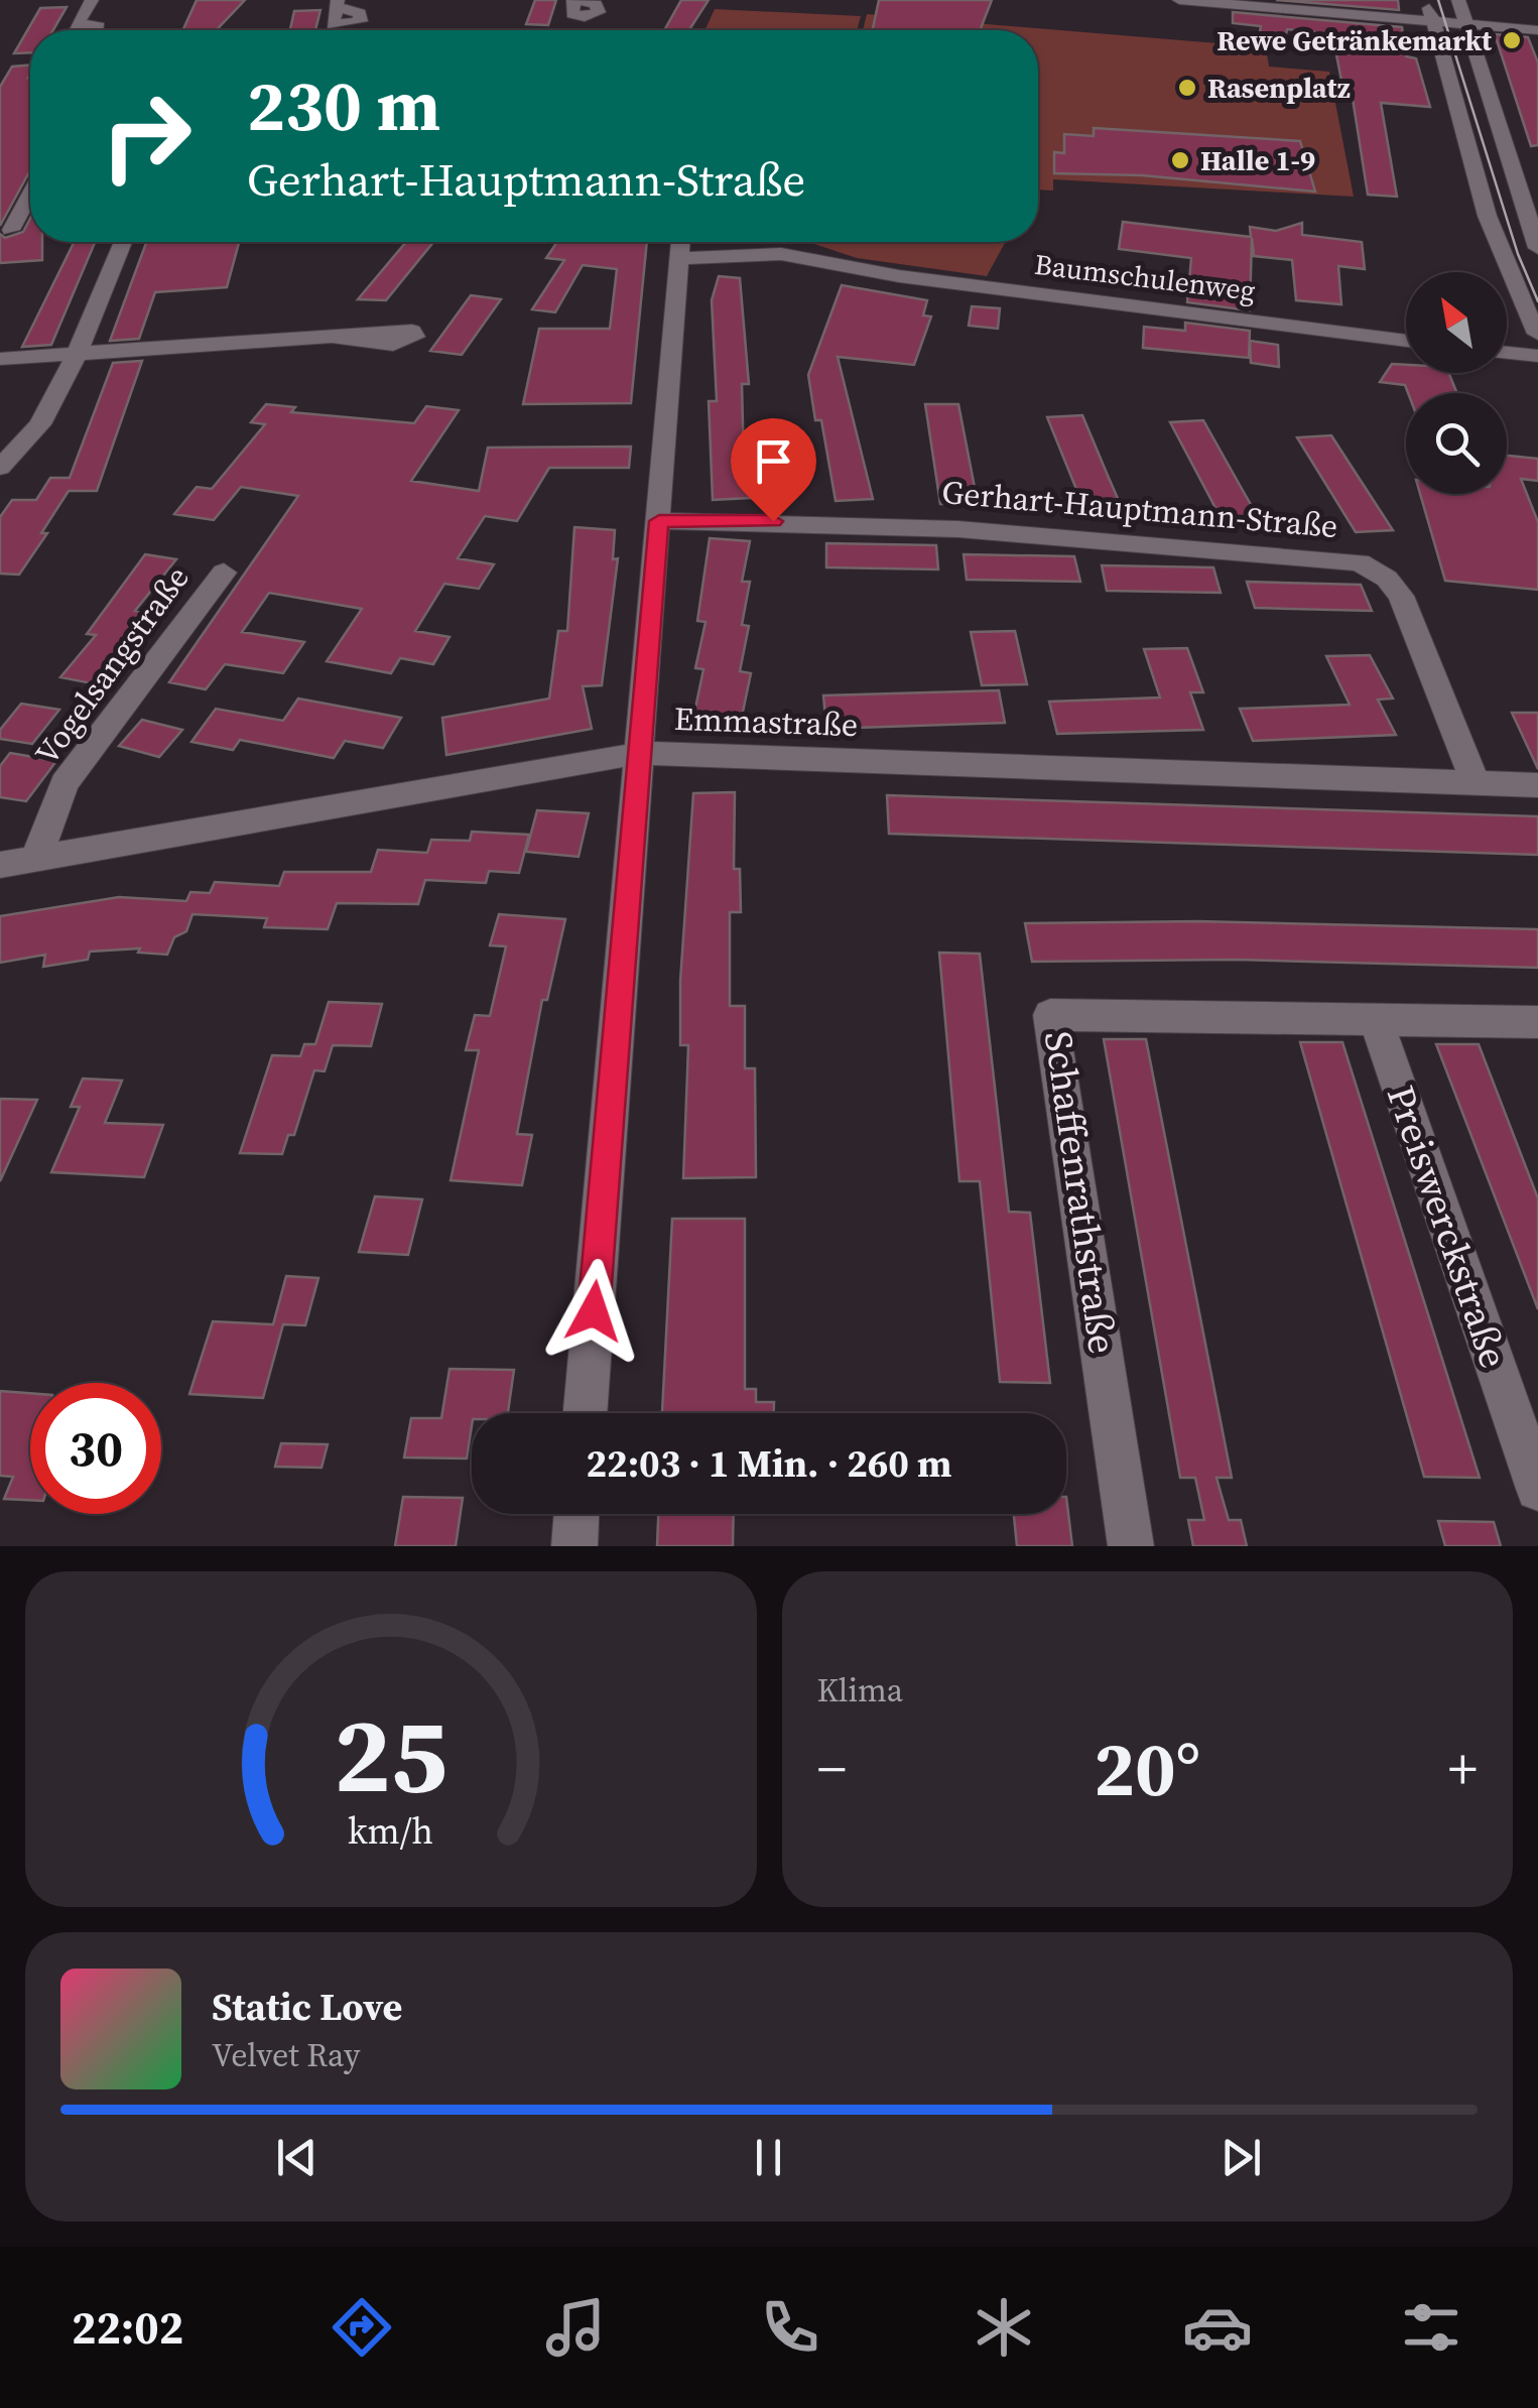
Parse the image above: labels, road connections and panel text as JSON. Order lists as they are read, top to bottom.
{
  "streets": {
    "street": [
      "Baumschulenweg",
      "Gerhart-Hauptmann-Straße",
      "Vogelsangstraße",
      "Emmastraße",
      "Schaffenrathstraße",
      "Preiswerckstraße"
    ]
  },
  "crossings": [
    ["Gerhart-Hauptmann-Straße", "Emmastraße"],
    ["Vogelsangstraße", "Emmastraße"],
    ["Schaffenrathstraße", "Preiswerckstraße"]
  ],
  "places": ["Rewe Getränkemarkt", "Rasenplatz", "Halle 1-9"],
  "north": "top left",
  "page": {
    "turn": ["230 m", "Gerhart-Hauptmann-Straße"],
    "limit": "30",
    "trip": "22:03 · 1 Min. · 260 m",
    "tile": "Klima",
    "heat": ["−", "20°", "+"],
    "song": ["Static Love", "Velvet Ray"],
    "tabs": "22:02",
    "gauge": ["25", "km/h"]
  }
}
